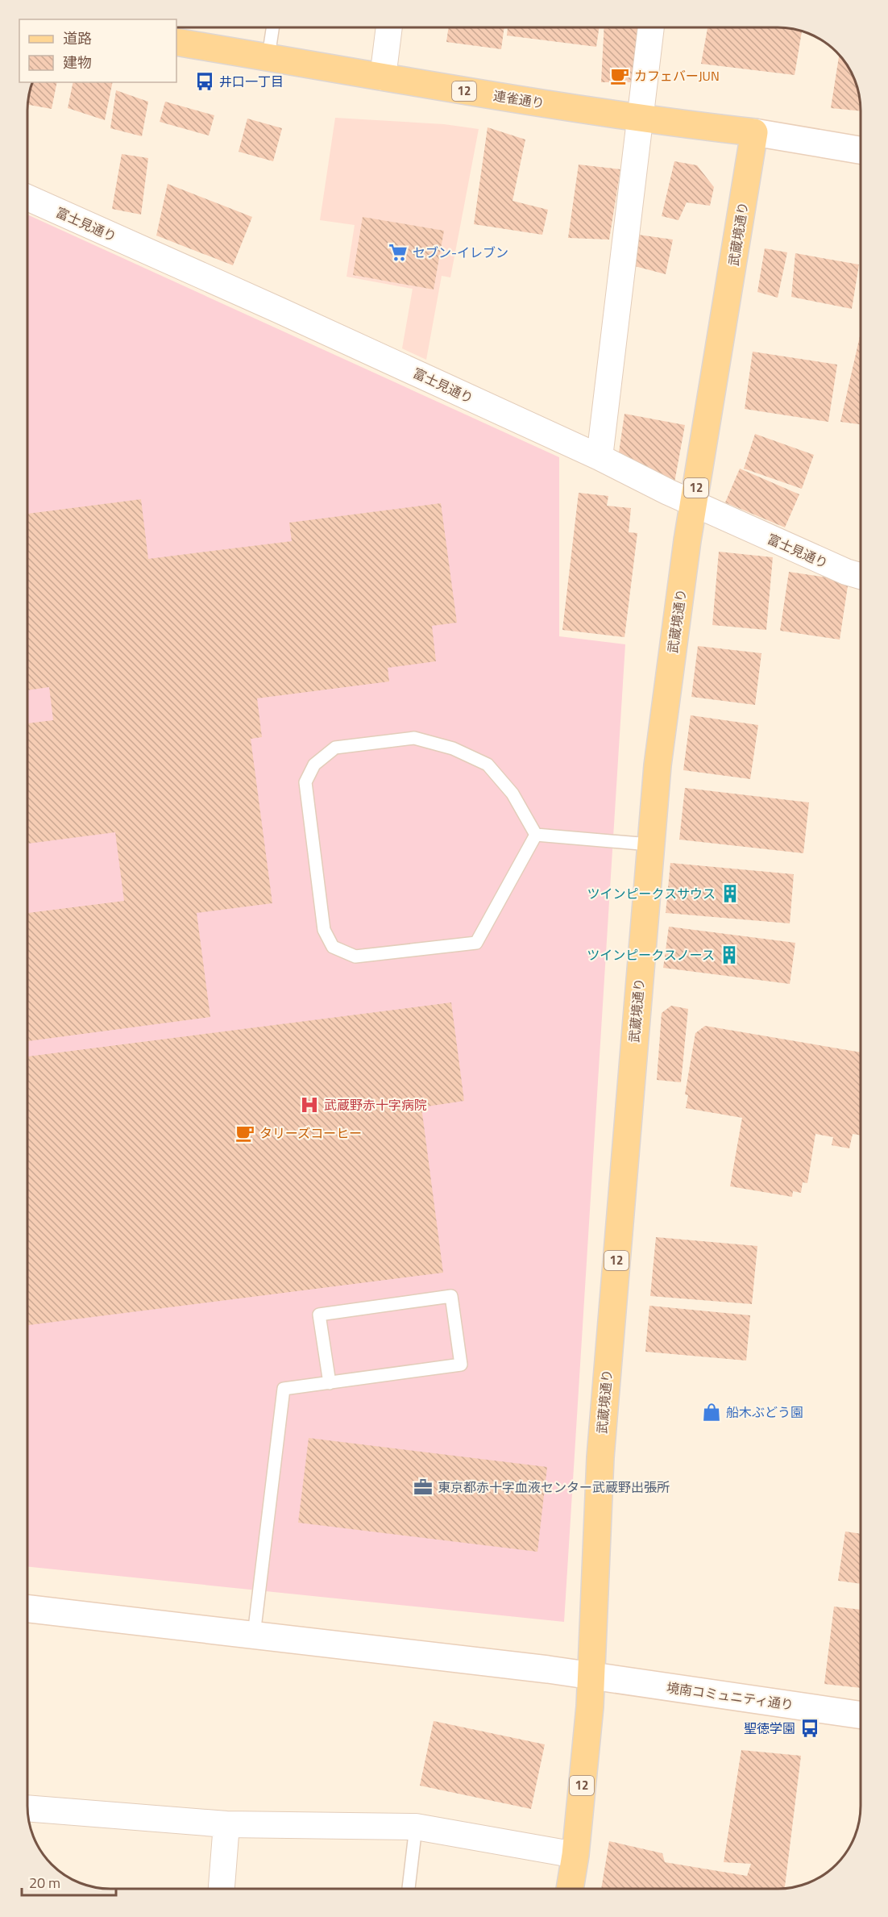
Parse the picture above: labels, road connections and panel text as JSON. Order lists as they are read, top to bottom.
{
  "streets": {
    "main road": ["12", "連雀通り", "武蔵境通り"],
    "street": ["富士見通り", "境南コミュニティ通り"]
  },
  "crossings": [
    ["連雀通り", "武蔵境通り"],
    ["富士見通り", "武蔵境通り"],
    ["武蔵境通り", "境南コミュニティ通り"]
  ],
  "places": {
    "cafe": ["カフェバーJUN", "タリーズコーヒー"],
    "bus stop": ["井口一丁目", "聖徳学園"],
    "supermarket": ["セブン-イレブン"],
    "building": ["ツインピークスサウス", "ツインピークスノース"],
    "hospital": ["武蔵野赤十字病院"],
    "shop": ["船木ぶどう園"],
    "office": ["東京都赤十字血液センター武蔵野出張所"]
  },
  "legend": ["道路", "建物"],
  "scale_bar": "20 m"
}
